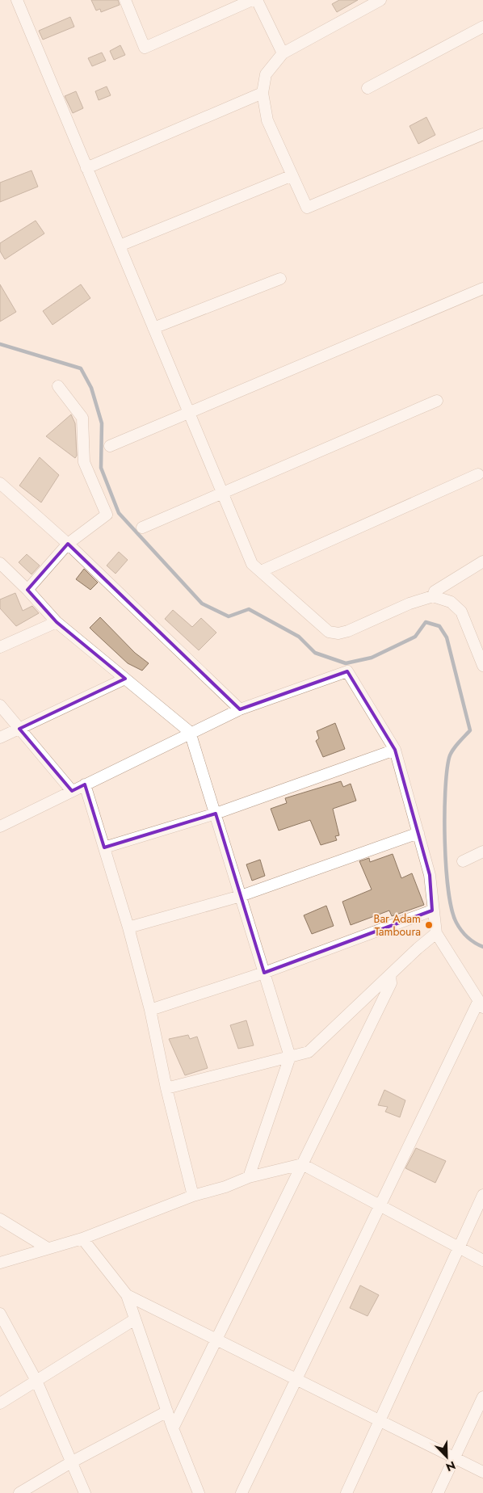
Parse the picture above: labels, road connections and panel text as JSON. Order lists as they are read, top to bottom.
{
  "places": ["Bar Adam Tamboura"],
  "north": "bottom right"
}
